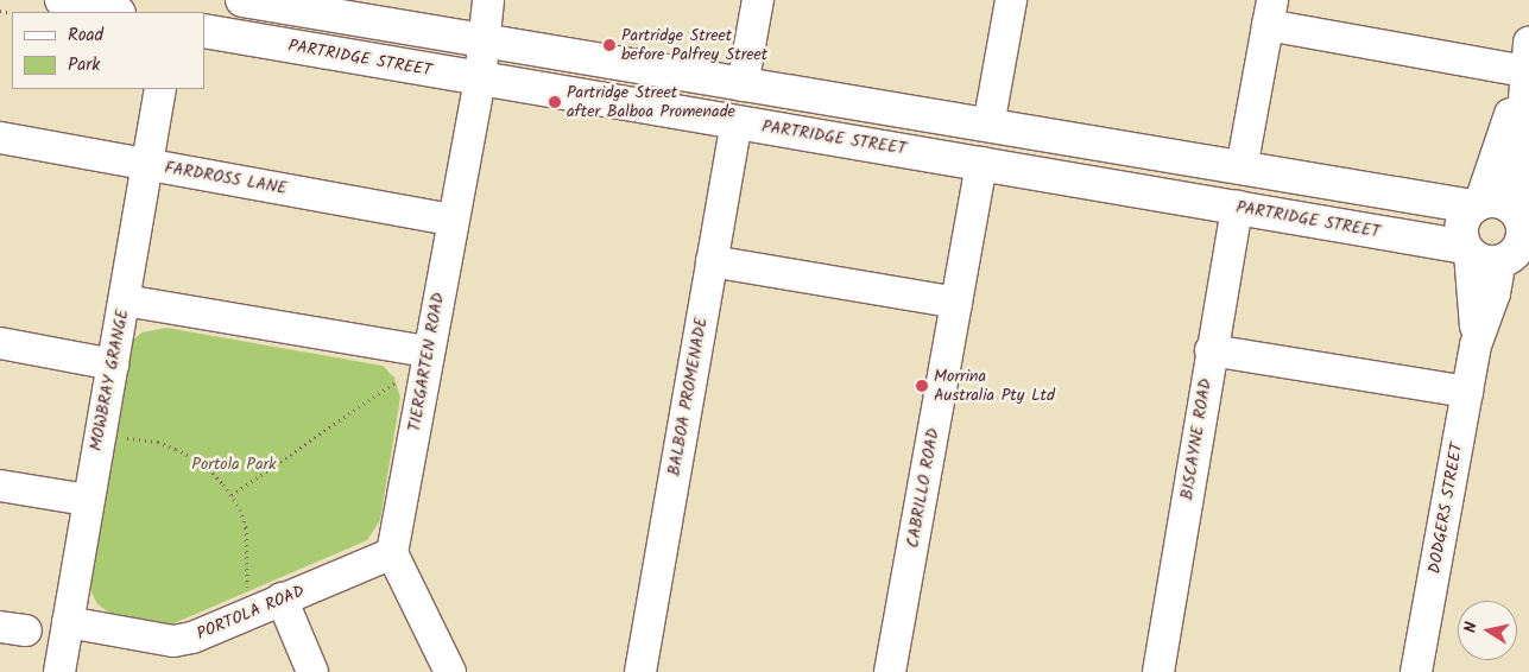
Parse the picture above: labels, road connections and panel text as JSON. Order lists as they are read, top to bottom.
{
  "streets": {
    "main road": ["PARTRIDGE STREET"],
    "street": [
      "FARDROSS LANE",
      "TIERGARTEN ROAD",
      "MOWBRAY GRANGE",
      "BALBOA PROMENADE",
      "BISCAYNE ROAD",
      "CABRILLO ROAD",
      "DODGERS STREET",
      "PORTOLA ROAD"
    ]
  },
  "crossings": [
    ["PARTRIDGE STREET", "TIERGARTEN ROAD"],
    ["PARTRIDGE STREET", "BALBOA PROMENADE"],
    ["PARTRIDGE STREET", "BISCAYNE ROAD"],
    ["PARTRIDGE STREET", "CABRILLO ROAD"],
    ["PARTRIDGE STREET", "DODGERS STREET"],
    ["FARDROSS LANE", "TIERGARTEN ROAD"],
    ["FARDROSS LANE", "MOWBRAY GRANGE"],
    ["TIERGARTEN ROAD", "PORTOLA ROAD"],
    ["MOWBRAY GRANGE", "PORTOLA ROAD"]
  ],
  "parks": ["Portola Park"],
  "places": ["Partridge Street before Palfrey Street", "Partridge Street after Balboa Promenade", "Morrina Australia Pty Ltd"],
  "legend": ["Road", "Park"],
  "north": "left"
}
